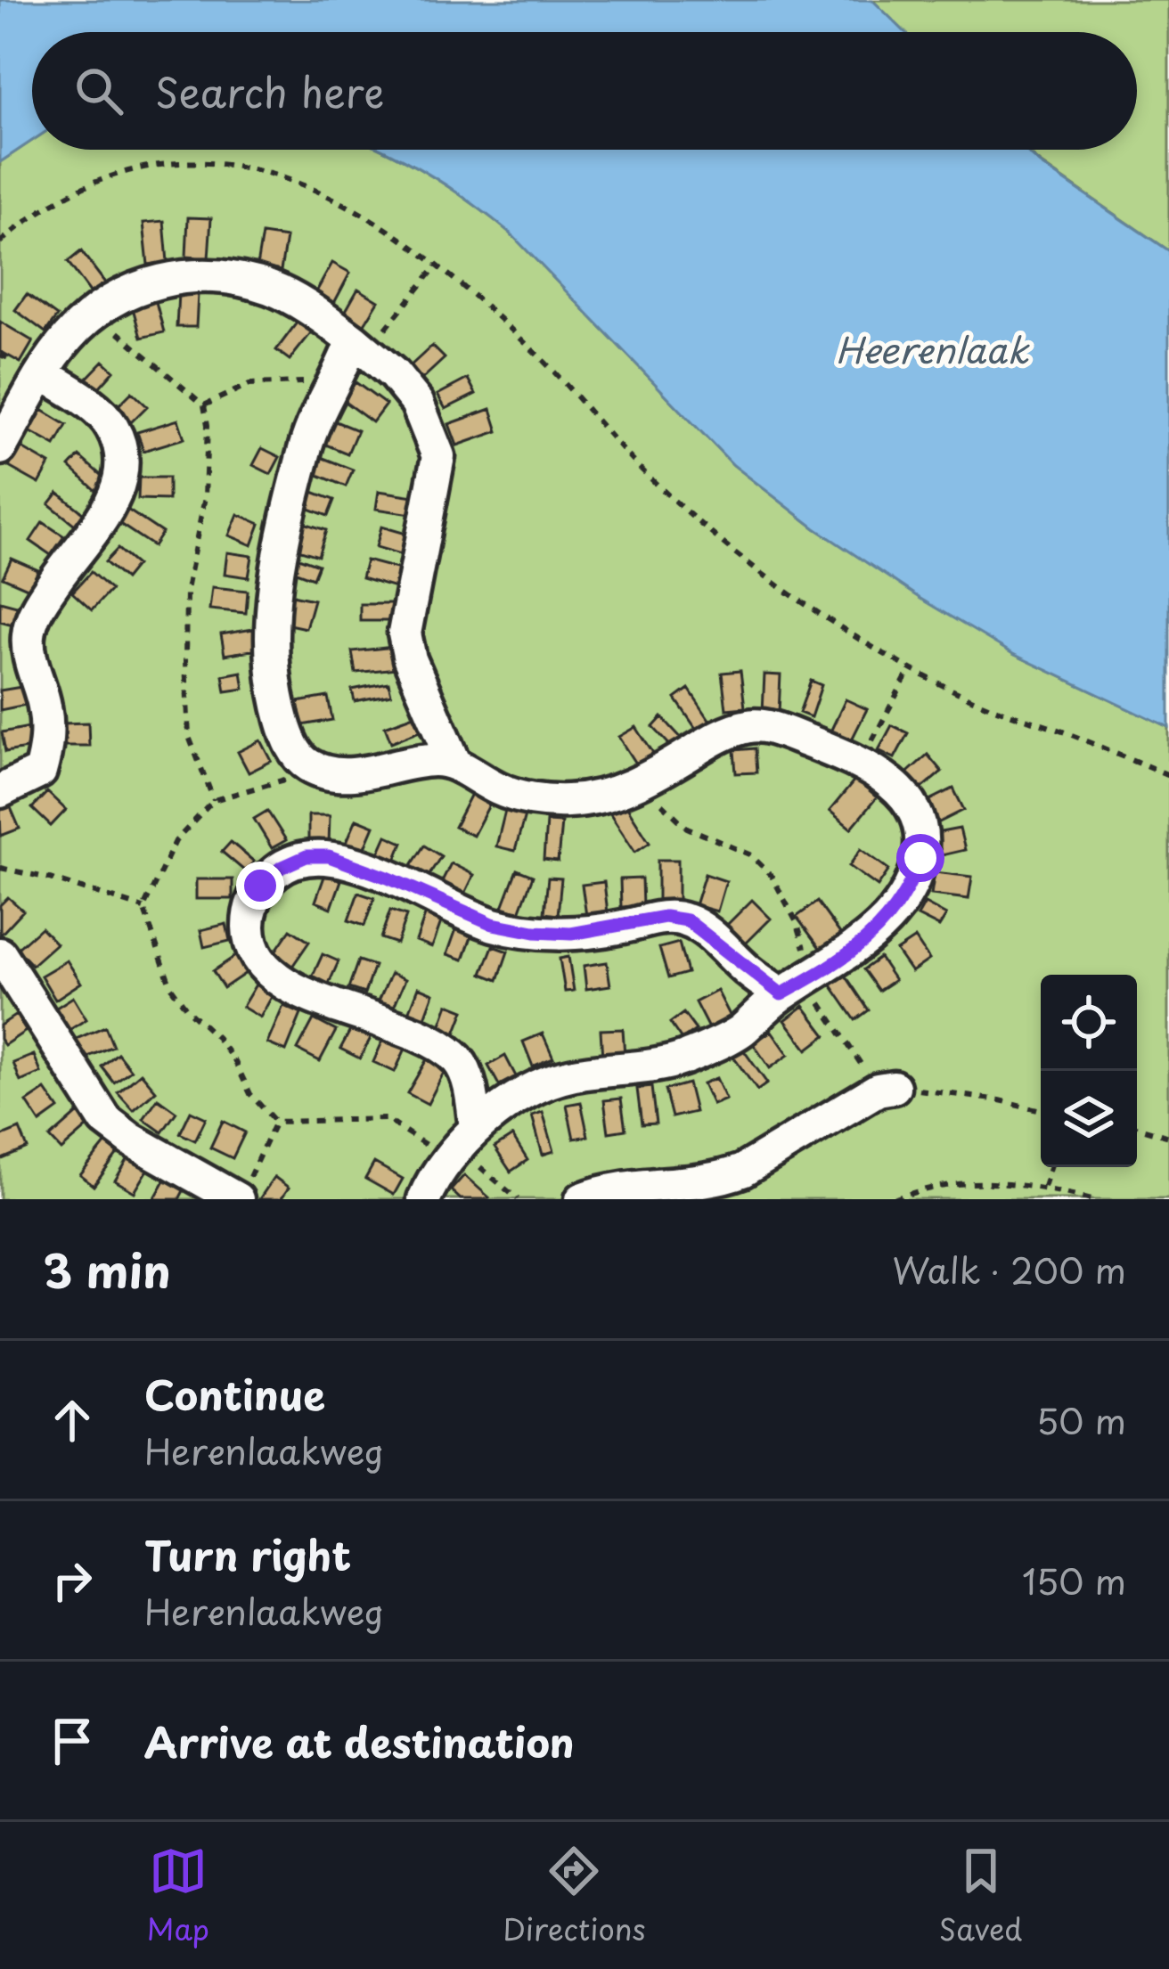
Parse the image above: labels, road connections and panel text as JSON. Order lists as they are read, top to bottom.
{
  "water": ["Heerenlaak"],
  "page": {
    "search": "Search here",
    "heading": ["3 min", "Walk · 200 m"],
    "list": [
      ["Continue", "Herenlaakweg", "50 m"],
      ["Turn right", "Herenlaakweg", "150 m"],
      "Arrive at destination"
    ],
    "nav": ["Map", "Directions", "Saved"]
  }
}
